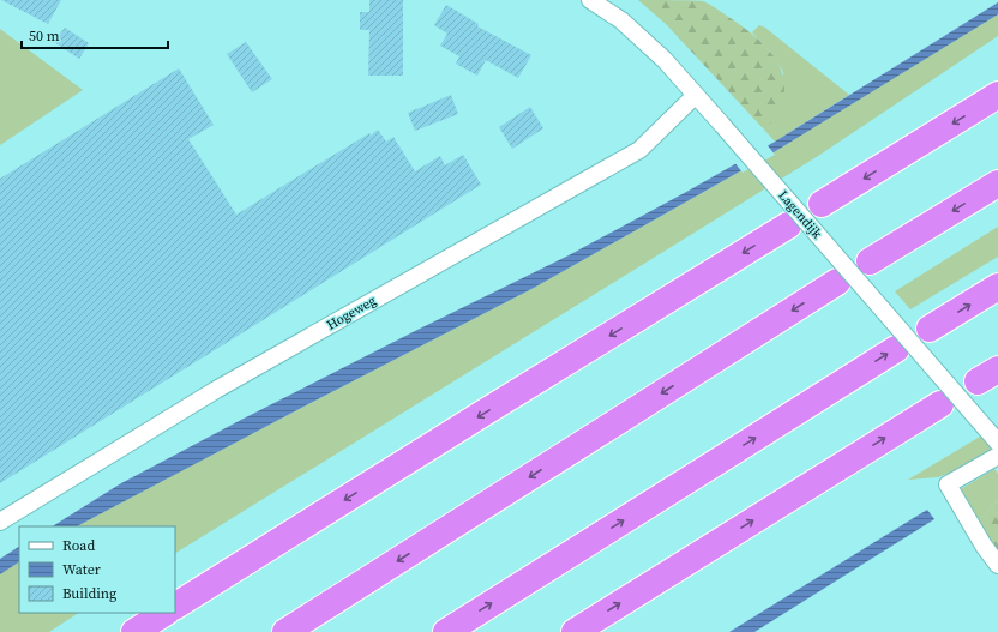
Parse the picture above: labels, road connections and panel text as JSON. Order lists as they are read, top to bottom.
{
  "streets": {
    "street": ["Lagendijk", "Hogeweg"]
  },
  "crossings": [
    ["Lagendijk", "Hogeweg"]
  ],
  "legend": ["Road", "Water", "Building"],
  "scale_bar": "50 m"
}
